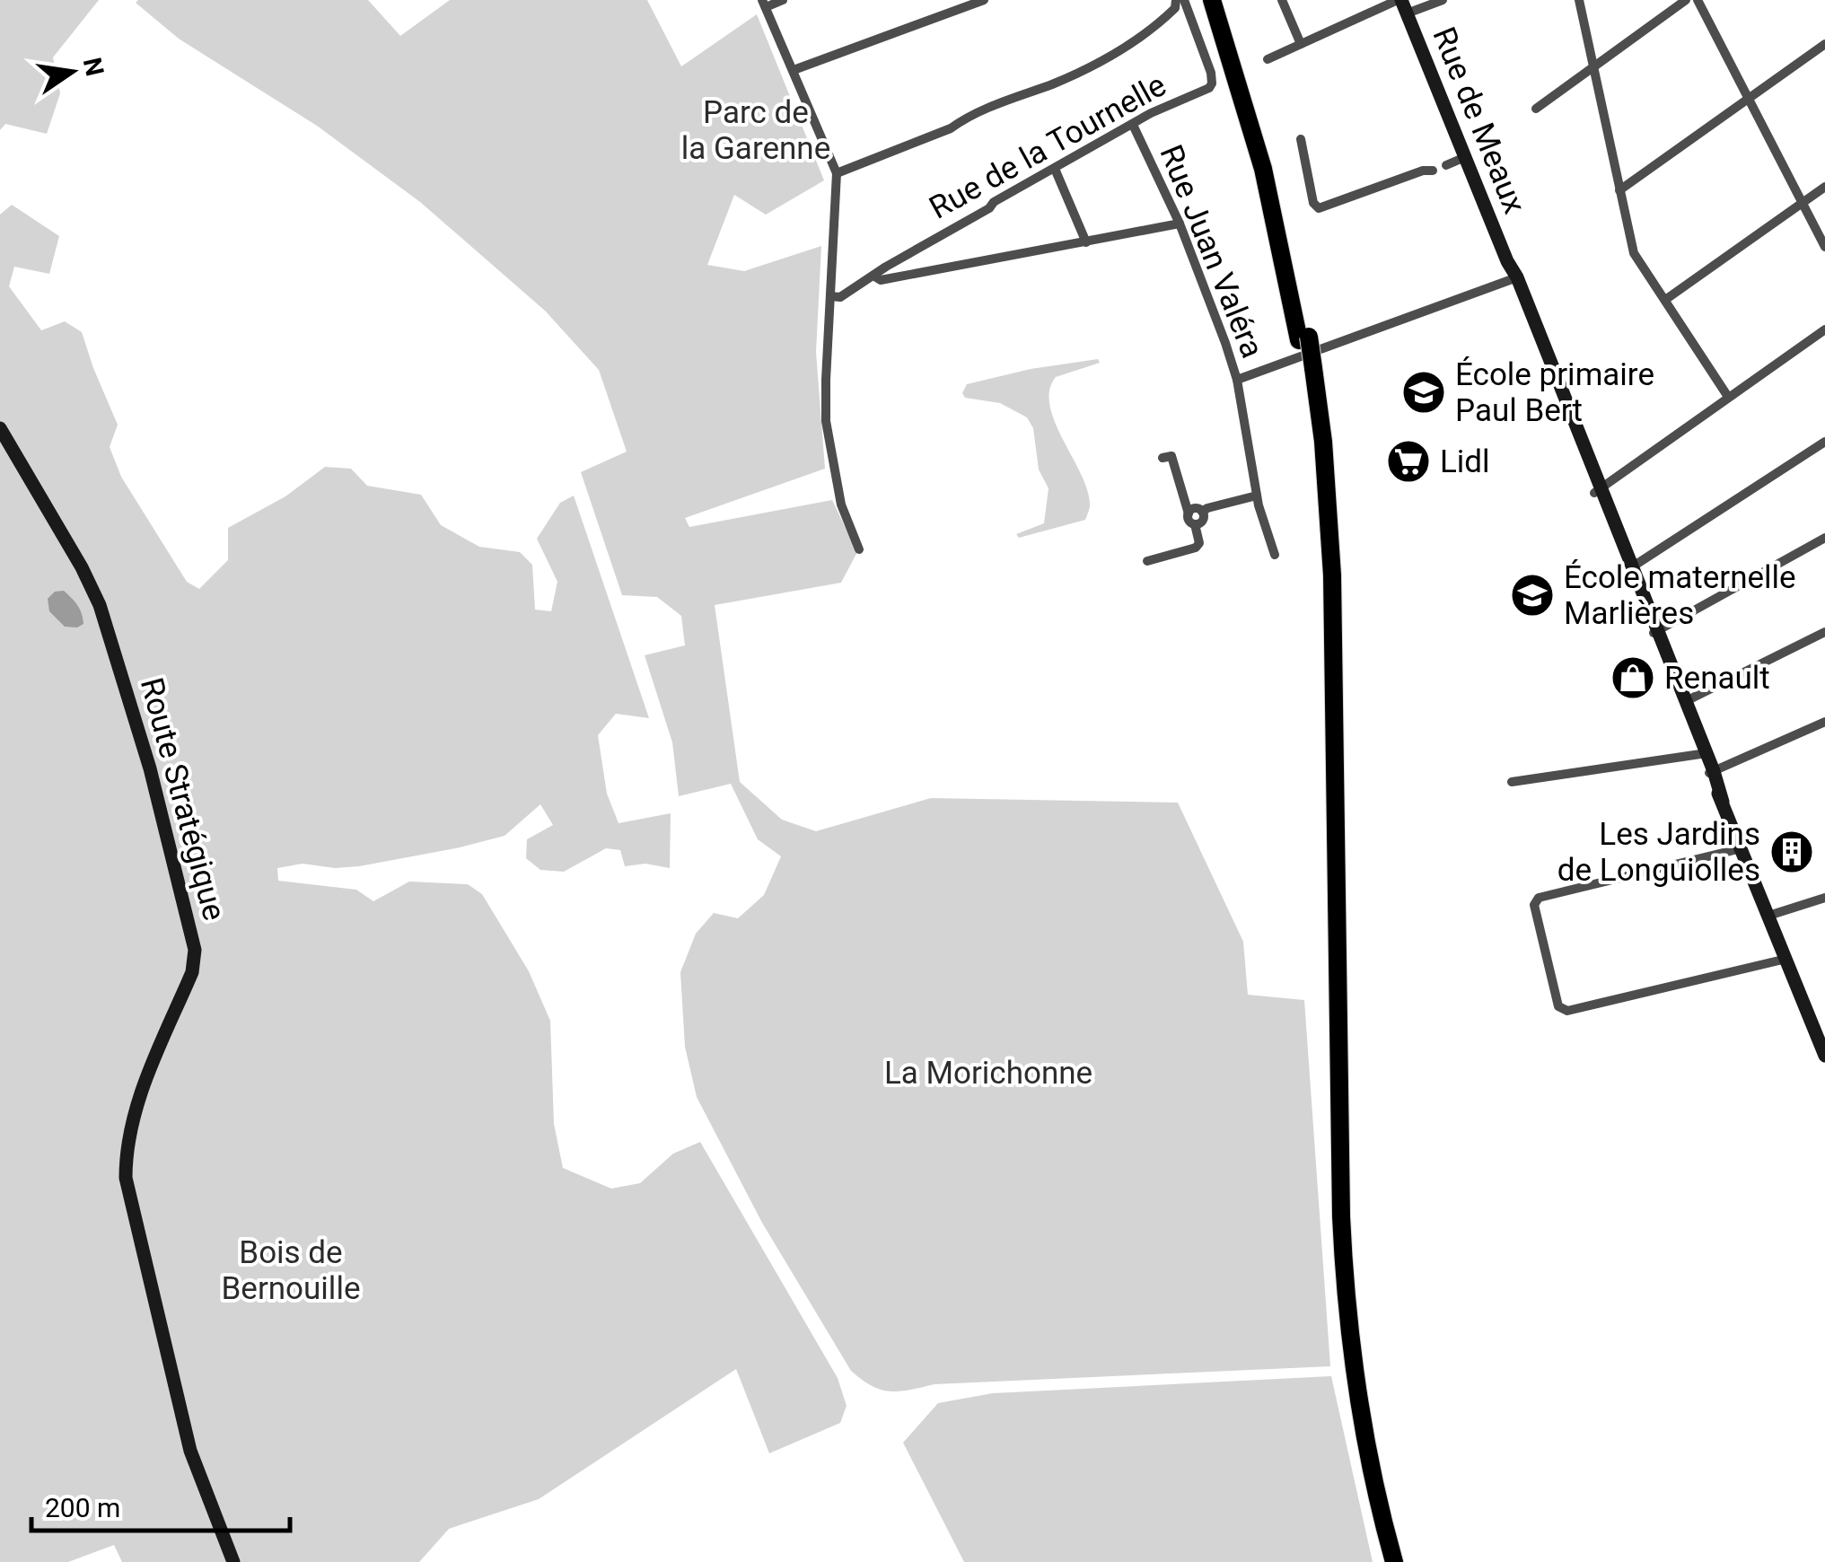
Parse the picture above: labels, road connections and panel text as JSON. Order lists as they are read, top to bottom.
{
  "streets": {
    "main road": ["Rue de Meaux", "Route Stratégique"],
    "street": ["Rue de la Tournelle", "Rue Juan Valéra"]
  },
  "crossings": [
    ["Rue de la Tournelle", "Rue Juan Valéra"]
  ],
  "parks": ["Parc de la Garenne", "La Morichonne", "Bois de Bernouille"],
  "places": {
    "school or university": ["École primaire Paul Bert", "École maternelle Marlières"],
    "supermarket": ["Lidl"],
    "shop": ["Renault"],
    "building": ["Les Jardins de Longuiolles"]
  },
  "scale_bar": "200 m",
  "north": "right"
}
